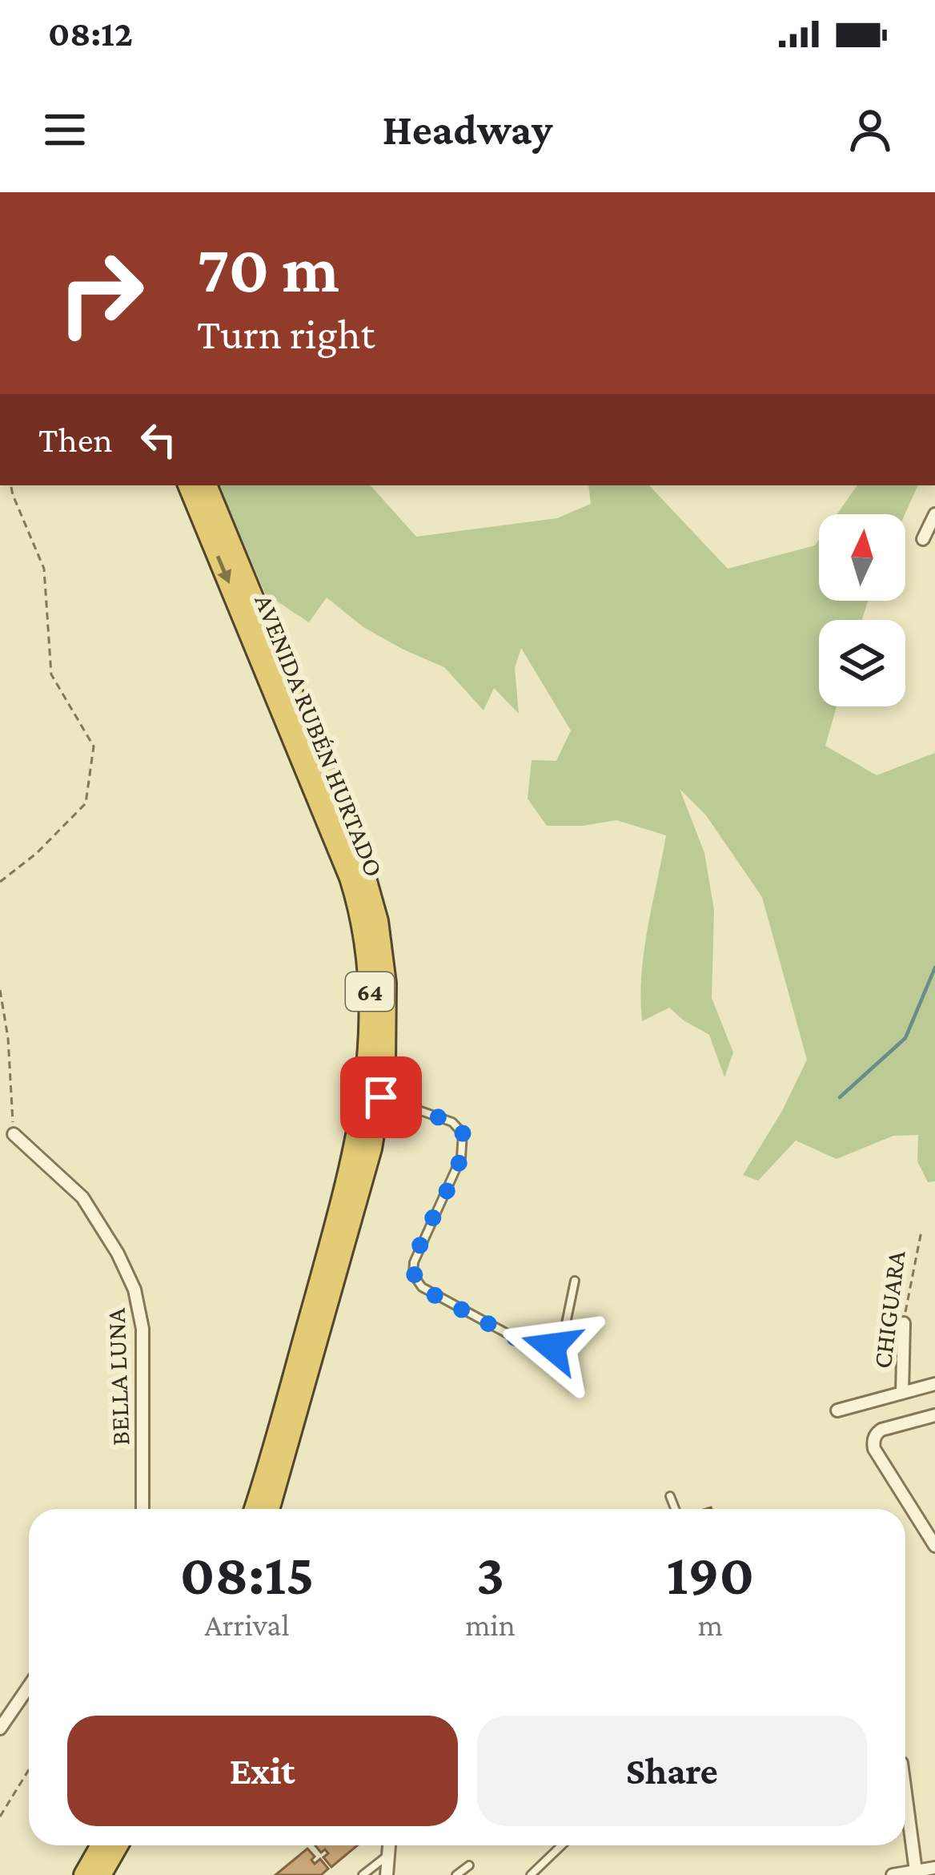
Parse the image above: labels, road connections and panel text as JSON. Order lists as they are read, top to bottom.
{
  "streets": {
    "highway": ["AVENIDA RUBÉN HURTADO", "64"],
    "street": ["CHIGUARA", "BELLA LUNA"]
  },
  "north": "top",
  "page": {
    "status": "08:12",
    "header": "Headway",
    "turn": ["70 m", "Turn right"],
    "then": "Then",
    "eta": [
      "08:15",
      "Arrival",
      "3",
      "min",
      "190",
      "m"
    ],
    "buttons": ["Exit", "Share"]
  }
}
